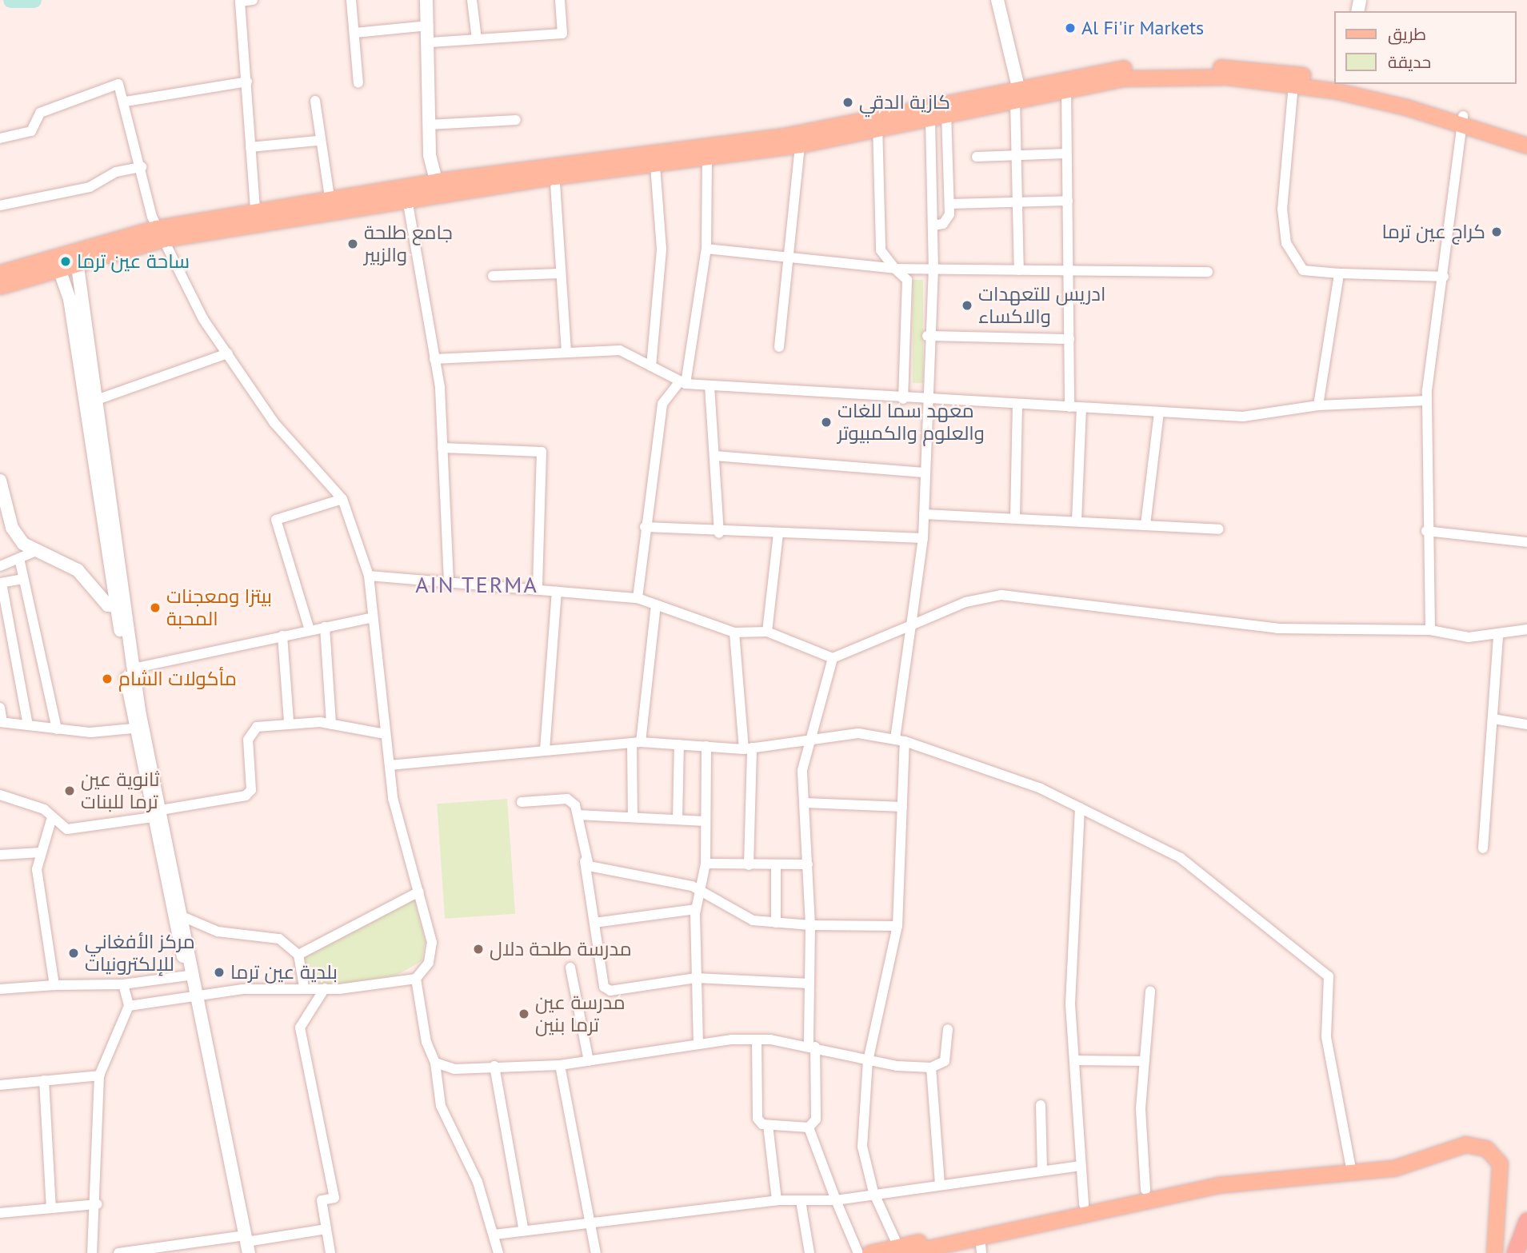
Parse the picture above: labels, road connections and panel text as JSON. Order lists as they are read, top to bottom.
{
  "districts": ["AIN TERMA"],
  "places": [
    "Al Fi'ir Markets",
    "كازية الدقي",
    "كراج عين ترما",
    "جامع طلحة والزبير",
    "ساحة عين ترما",
    "ادريس للتعهدات والاكساء",
    "معهد سما للغات والعلوم والكمبيوتر",
    "بيتزا ومعجنات المحبة",
    "مأكولات الشام",
    "ثانوية عين ترما للبنات",
    "مدرسة طلحة دلال",
    "مركز الأفغاني للإلكترونيات",
    "بلدية عين ترما",
    "مدرسة عين ترما بنين"
  ],
  "legend": ["طريق", "حديقة"]
}
